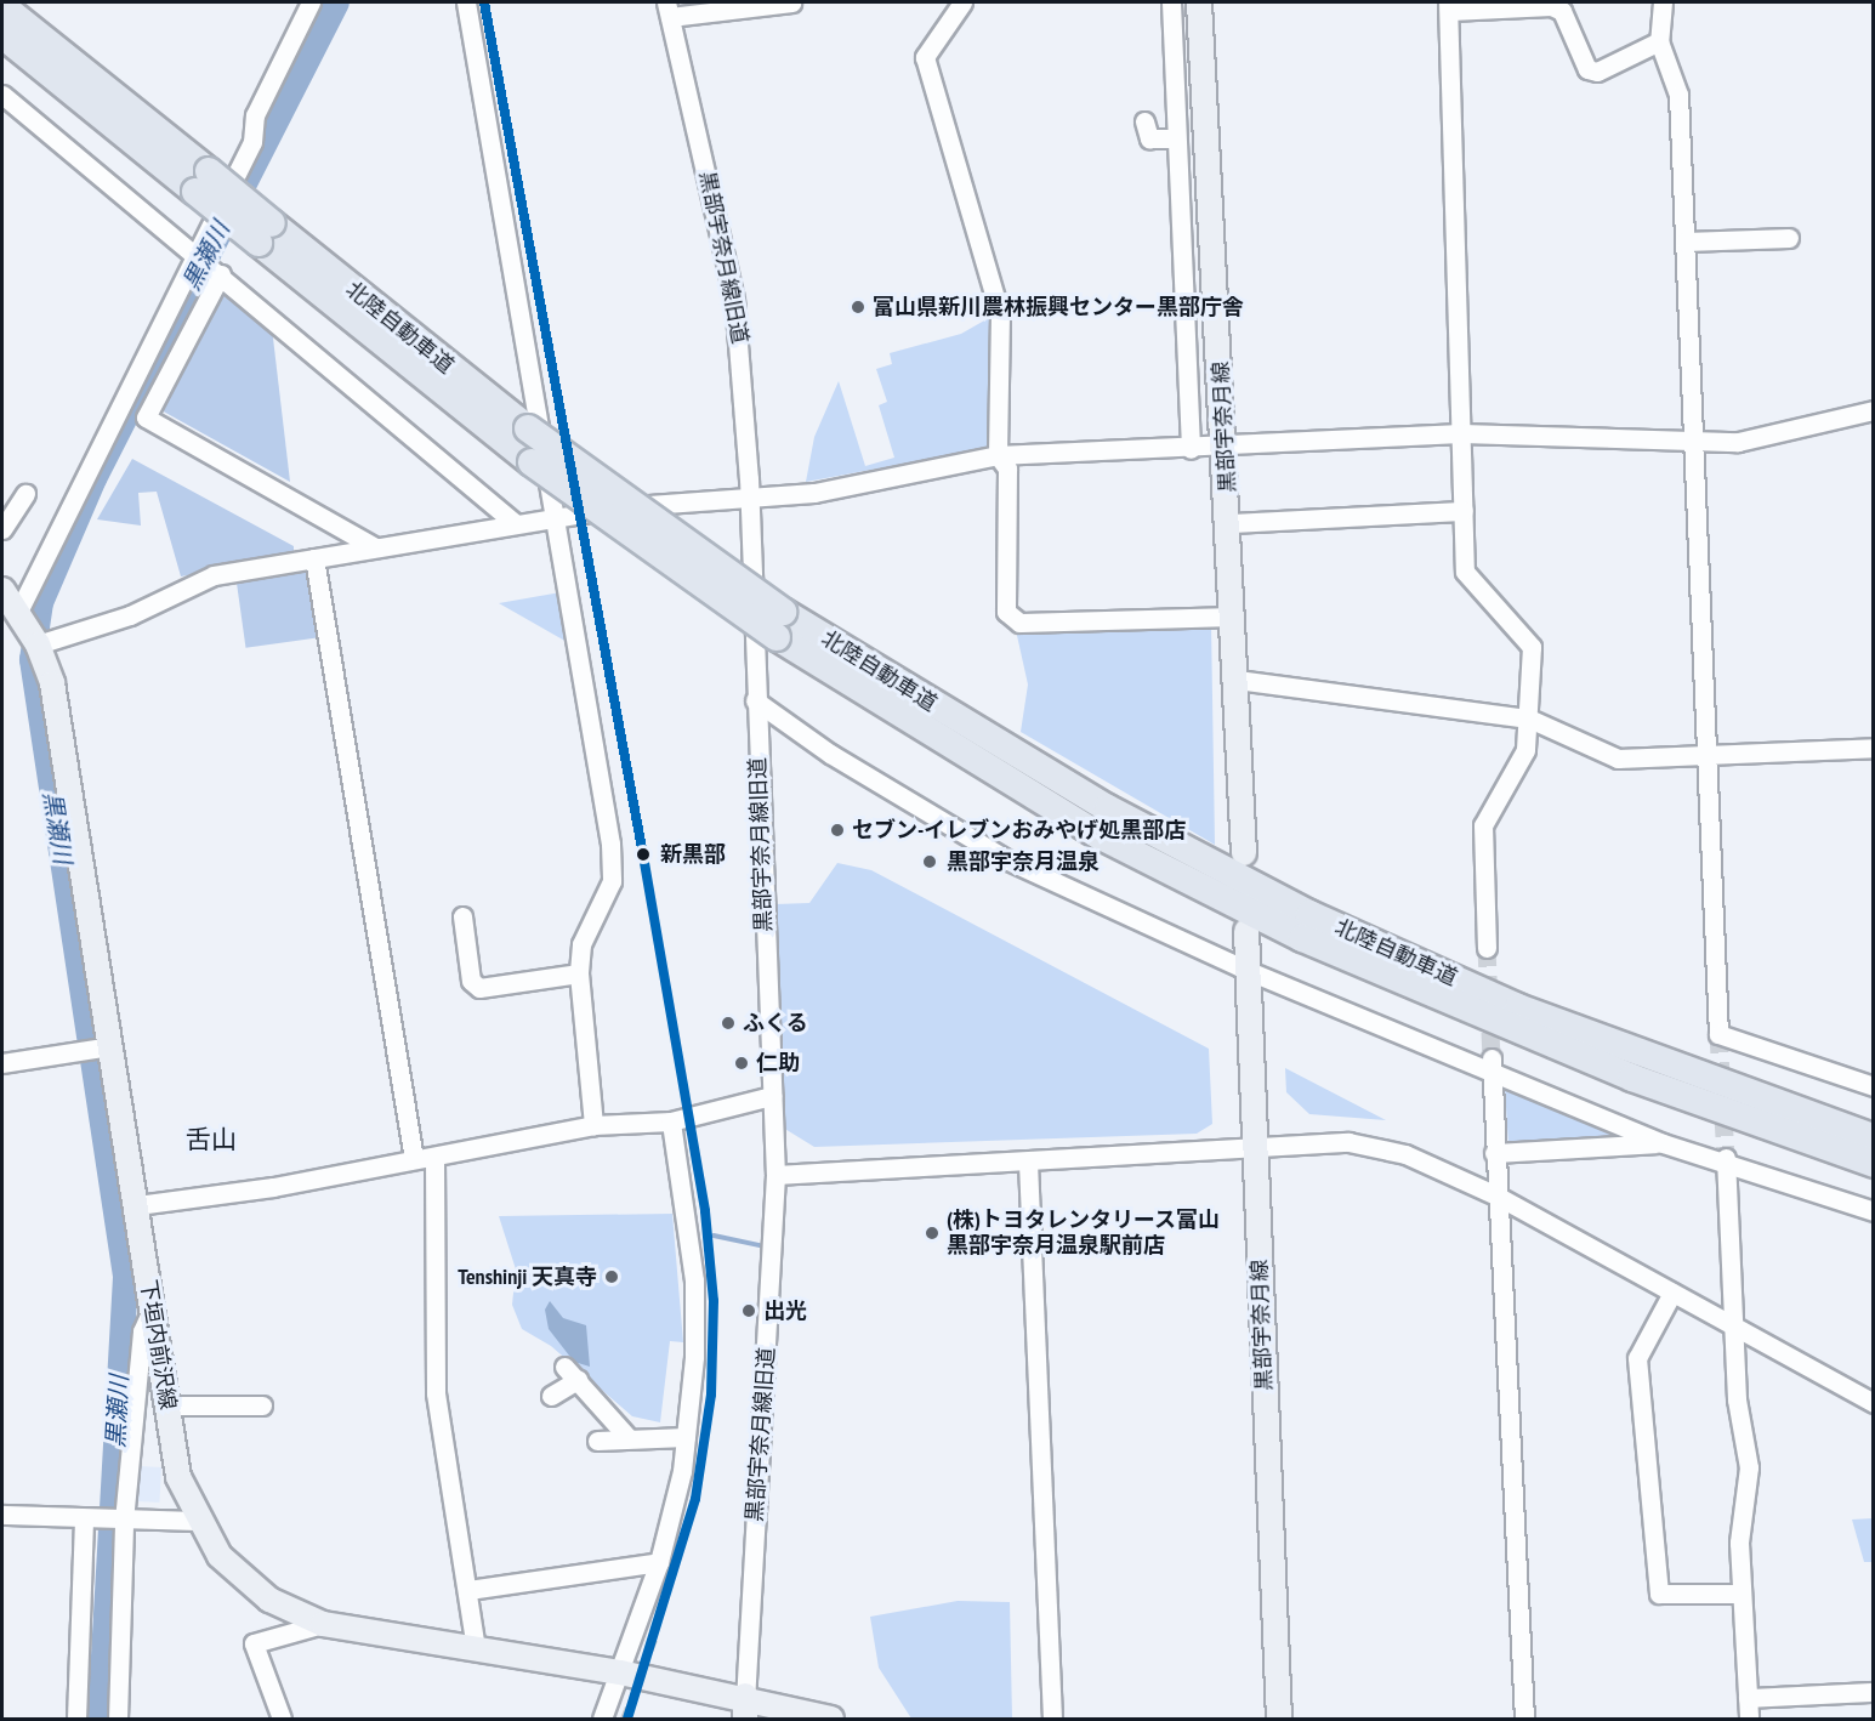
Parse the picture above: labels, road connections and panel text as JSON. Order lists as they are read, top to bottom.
{
  "streets": {
    "highway": ["北陸自動車道"],
    "main road": ["黒部宇奈月線", "下垣内前沢線"],
    "street": ["黒部宇奈月線旧道"]
  },
  "crossings": [
    ["黒部宇奈月線旧道", "下垣内前沢線"]
  ],
  "districts": ["舌山"],
  "water": ["黒瀬川"],
  "places": [
    "富山県新川農林振興センター黒部庁舎",
    "セブン-イレブンおみやげ処黒部店",
    "新黒部",
    "黒部宇奈月温泉",
    "ふくる",
    "仁助",
    "(株)トヨタレンタリース富山 黒部宇奈月温泉駅前店",
    "Tenshinji 天真寺",
    "出光"
  ]
}
